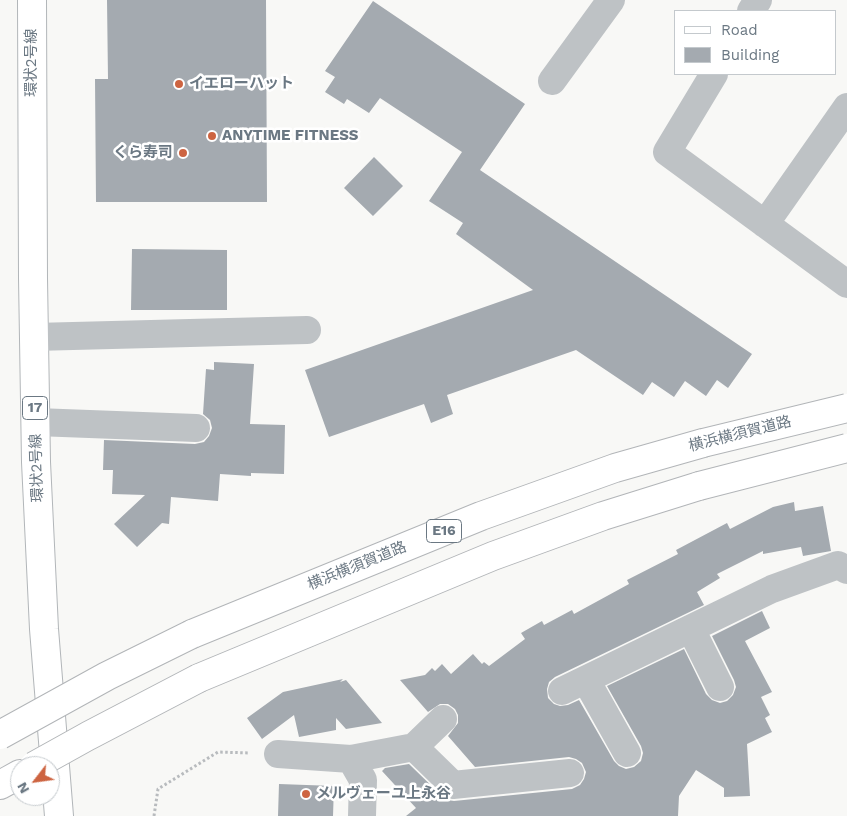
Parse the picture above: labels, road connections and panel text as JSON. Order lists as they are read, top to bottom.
{
  "streets": {
    "main road": [
      "環状2号線",
      "17",
      "横浜横須賀道路",
      "E16"
    ]
  },
  "places": [
    "イエローハット",
    "ANYTIME FITNESS",
    "くら寿司",
    "メルヴェーユ上永谷"
  ],
  "legend": ["Road", "Building"],
  "north": "bottom left"
}
